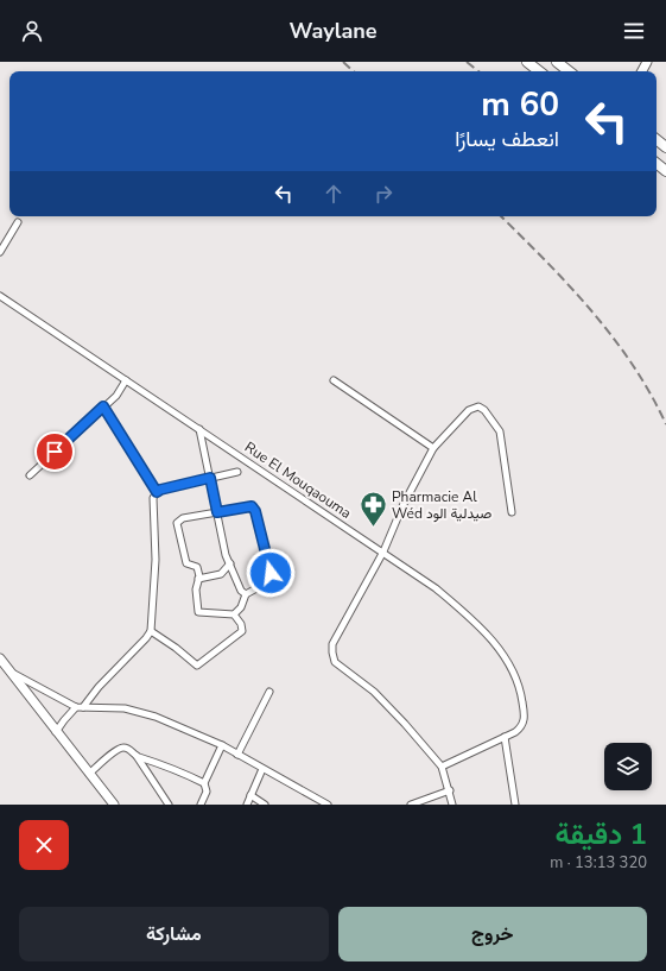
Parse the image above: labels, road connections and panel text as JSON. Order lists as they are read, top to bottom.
{
  "streets": {
    "street": ["Rue El Mouqaouma"]
  },
  "places": {
    "pharmacy": ["Pharmacie Al Wéd صيدلية الود"]
  },
  "page": {
    "header": "Waylane",
    "turn": ["60 m", "انعطف يسارًا"],
    "heading": ["1 دقيقة", "320 m · 13:13"],
    "buttons": ["خروج", "مشاركة"]
  }
}
